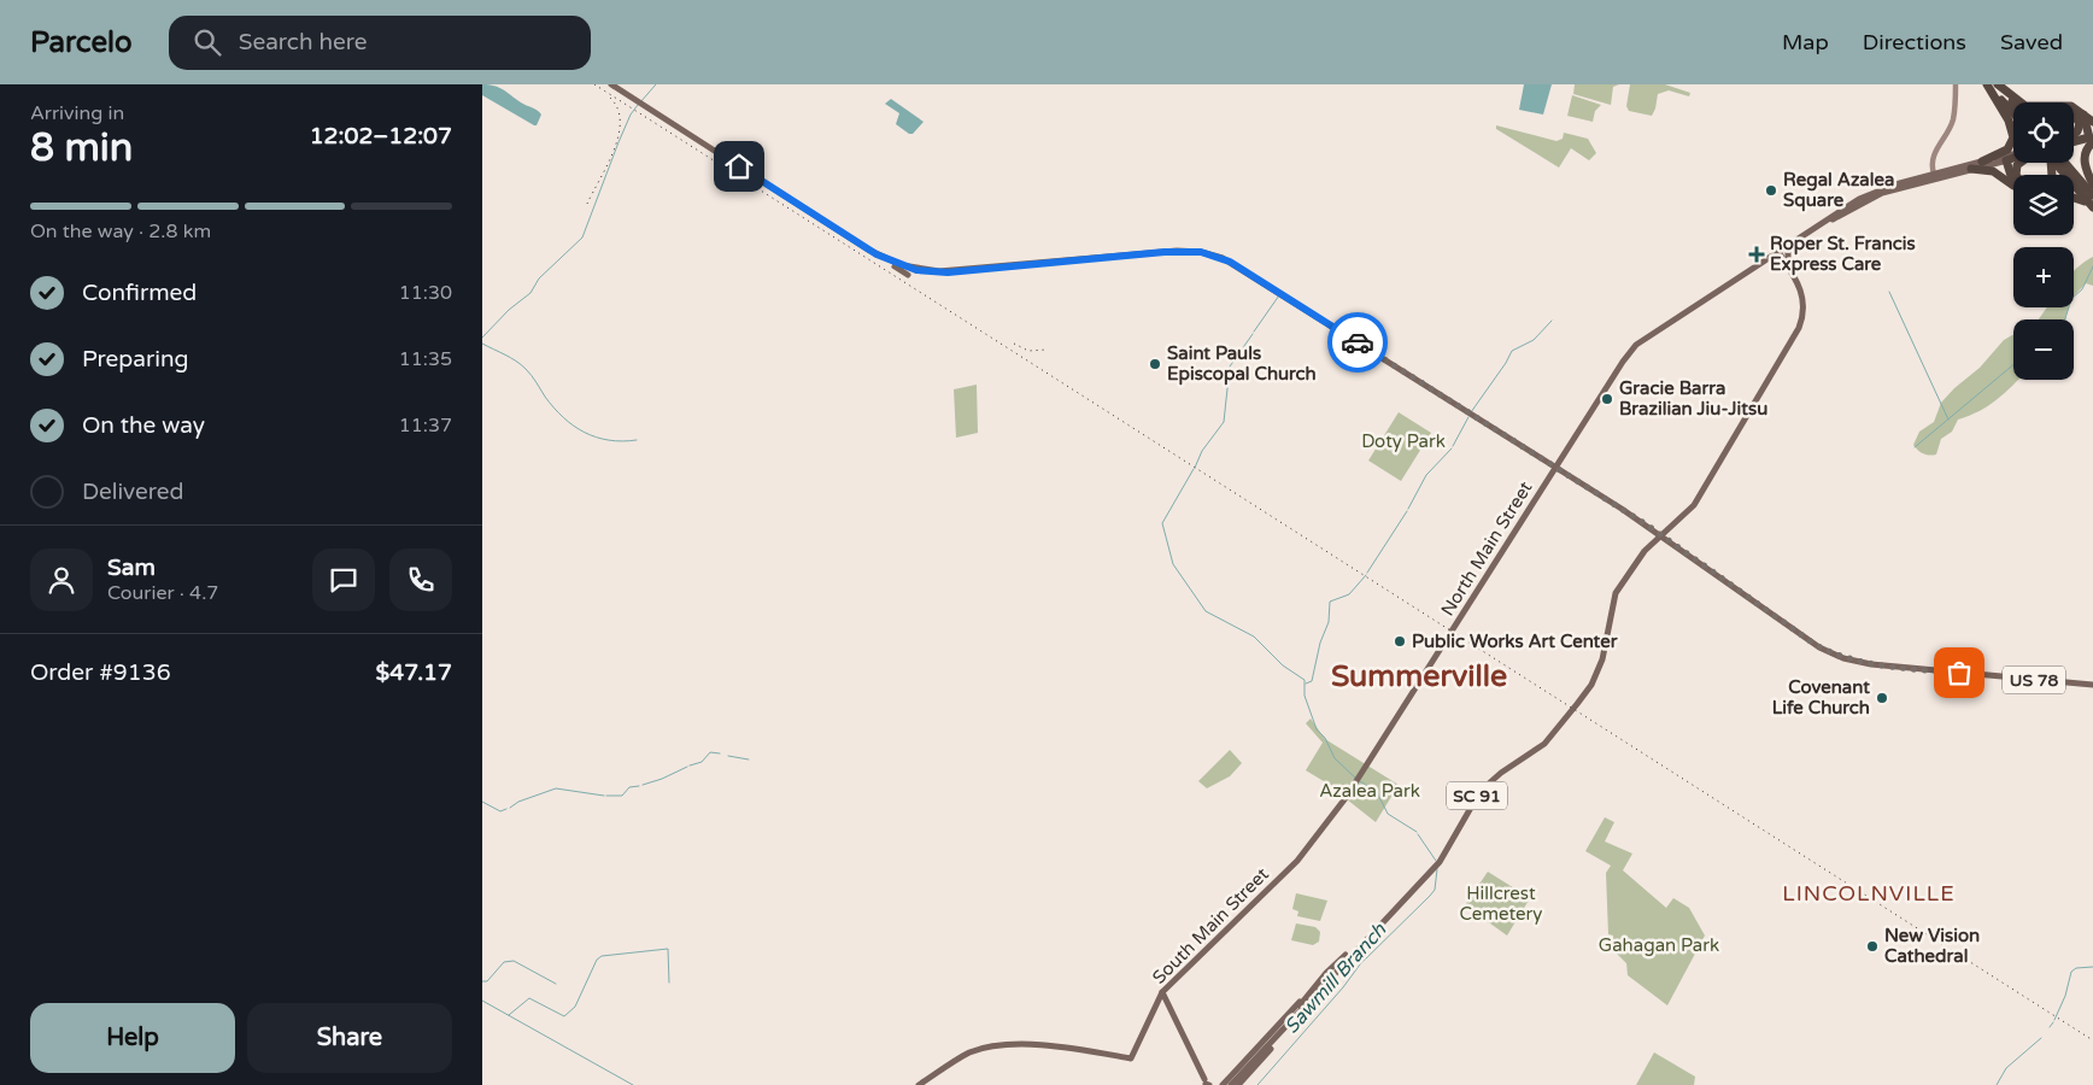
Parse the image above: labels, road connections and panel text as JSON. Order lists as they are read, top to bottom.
{
  "streets": {
    "main road": [
      "North Main Street",
      "US 78",
      "SC 91",
      "South Main Street"
    ]
  },
  "crossings": [
    ["North Main Street", "US 78"],
    ["North Main Street", "SC 91"],
    ["North Main Street", "South Main Street"],
    ["US 78", "SC 91"]
  ],
  "districts": ["Summerville", "LINCOLNVILLE"],
  "water": ["Sawmill Branch"],
  "parks": [
    "Doty Park",
    "Azalea Park",
    "Hillcrest Cemetery",
    "Gahagan Park"
  ],
  "places": {
    "other": [
      "Regal Azalea Square",
      "Saint Pauls Episcopal Church",
      "Gracie Barra Brazilian Jiu-Jitsu",
      "Public Works Art Center",
      "Covenant Life Church",
      "New Vision Cathedral"
    ],
    "health": ["Roper St. Francis Express Care"]
  },
  "page": {
    "header": "Parcelo",
    "search": "Search here",
    "nav": ["Map", "Directions", "Saved"],
    "heading": ["8 min", "Arriving in", "12:02–12:07"],
    "panel": [
      "Sam",
      "Courier · 4.7",
      "Order #9136",
      "$47.17"
    ],
    "map_buttons": ["+", "−"],
    "bar": "On the way · 2.8 km",
    "list": [
      ["Confirmed", "11:30"],
      ["Preparing", "11:35"],
      ["On the way", "11:37"],
      "Delivered"
    ],
    "buttons": ["Help", "Share"]
  }
}
